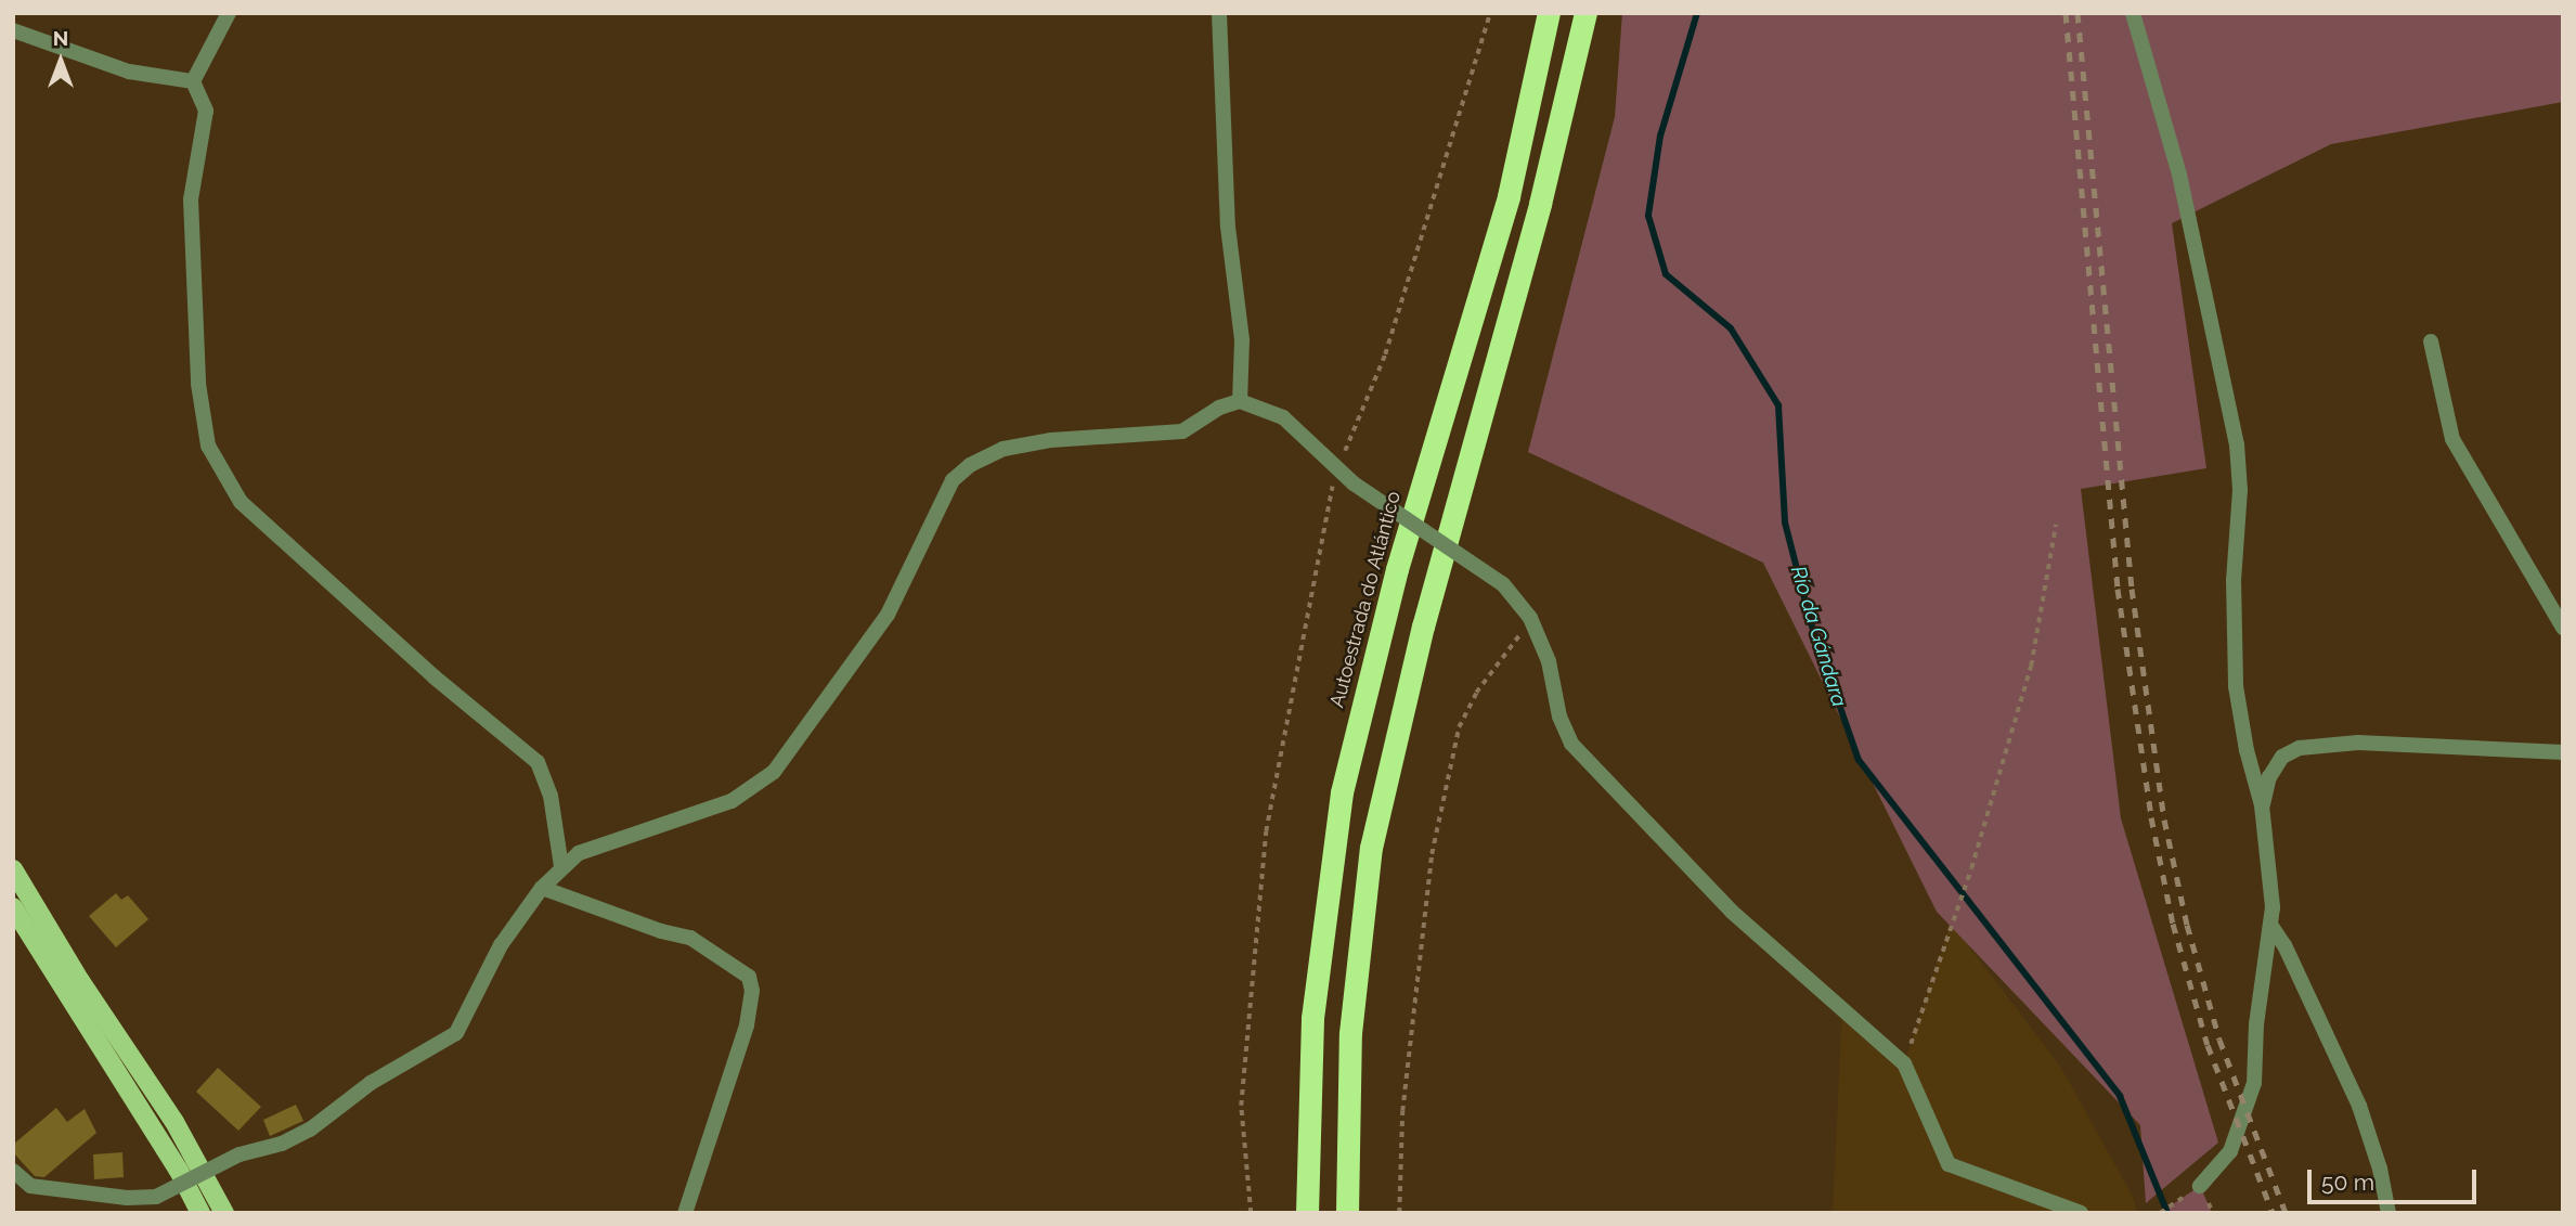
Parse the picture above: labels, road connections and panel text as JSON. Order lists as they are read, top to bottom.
{
  "streets": {
    "highway": ["Autoestrada do Atlántico"]
  },
  "water": ["Río da Gándara"],
  "scale_bar": "50 m",
  "north": "top"
}
